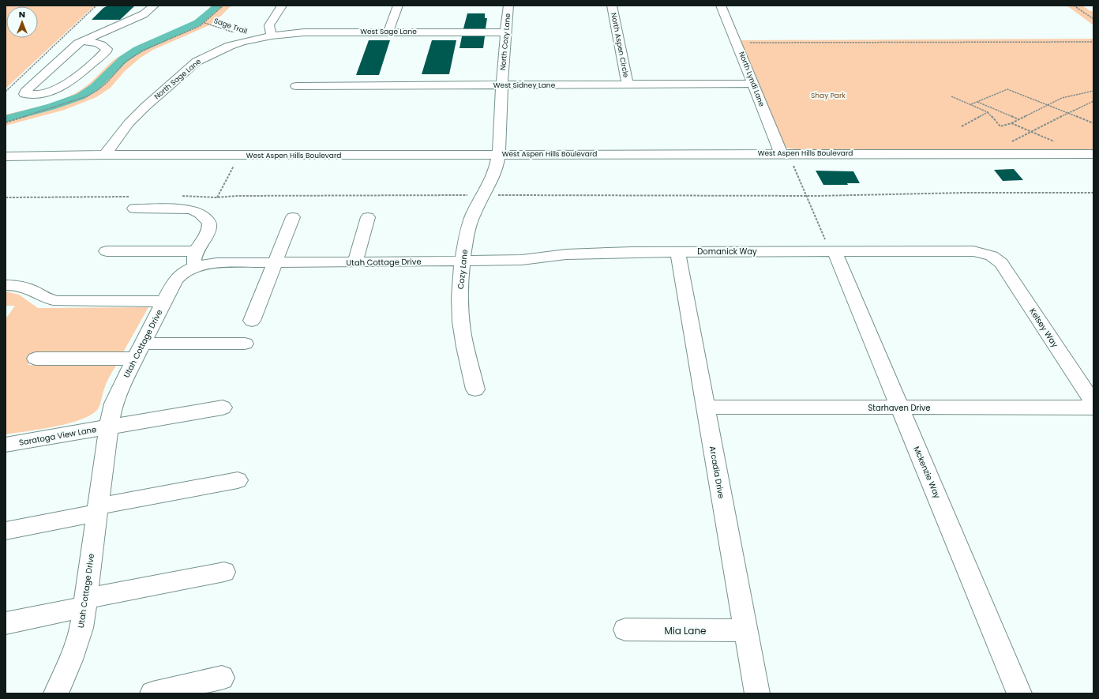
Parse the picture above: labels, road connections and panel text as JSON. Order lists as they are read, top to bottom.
{
  "streets": {
    "street": [
      "West Sage Lane",
      "North Cozy Lane",
      "North Aspen Circle",
      "North Sage Lane",
      "North Lyndi Lane",
      "West Sidney Lane",
      "West Aspen Hills Boulevard",
      "Domanick Way",
      "Utah Cottage Drive",
      "Cozy Lane",
      "Kelsey Way",
      "Starhaven Drive",
      "Saratoga View Lane",
      "Arcadia Drive",
      "Mckenzie Way",
      "Mia Lane"
    ],
    "path": ["Sage Trail"]
  },
  "crossings": [
    ["Sage Trail", "North Sage Lane"],
    ["West Sage Lane", "North Cozy Lane"],
    ["West Sage Lane", "North Sage Lane"],
    ["North Cozy Lane", "West Sidney Lane"],
    ["North Cozy Lane", "West Aspen Hills Boulevard"],
    ["North Cozy Lane", "Cozy Lane"],
    ["North Aspen Circle", "West Sidney Lane"],
    ["North Sage Lane", "West Aspen Hills Boulevard"],
    ["North Lyndi Lane", "West Sidney Lane"],
    ["North Lyndi Lane", "West Aspen Hills Boulevard"],
    ["West Aspen Hills Boulevard", "Cozy Lane"],
    ["Domanick Way", "Utah Cottage Drive"],
    ["Domanick Way", "Cozy Lane"],
    ["Domanick Way", "Kelsey Way"],
    ["Domanick Way", "Arcadia Drive"],
    ["Domanick Way", "Mckenzie Way"],
    ["Utah Cottage Drive", "Cozy Lane"],
    ["Utah Cottage Drive", "Saratoga View Lane"],
    ["Starhaven Drive", "Arcadia Drive"],
    ["Starhaven Drive", "Mckenzie Way"],
    ["Arcadia Drive", "Mia Lane"]
  ],
  "parks": ["Shay Park"],
  "north": "top"
}
